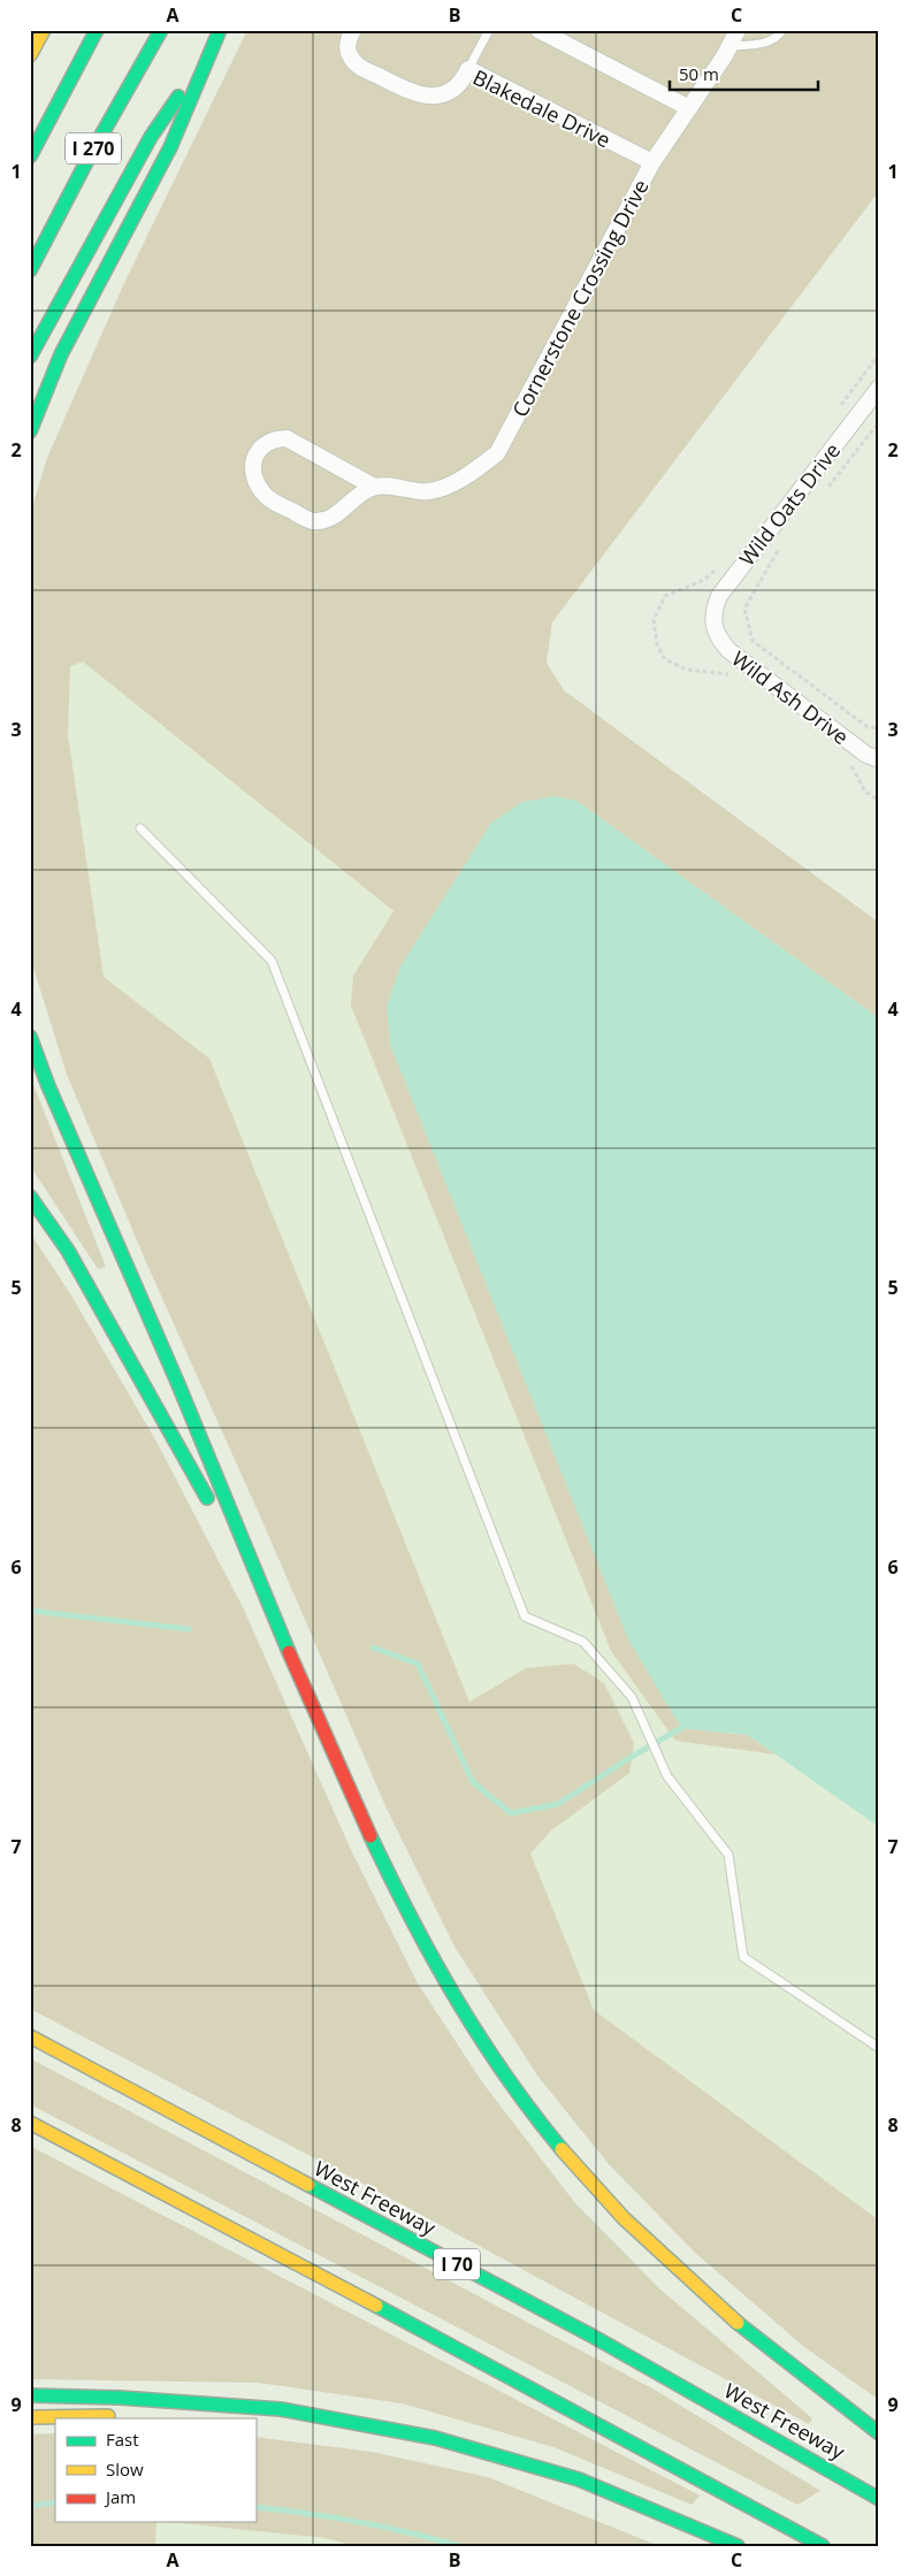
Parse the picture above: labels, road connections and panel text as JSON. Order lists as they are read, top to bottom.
{
  "streets": {
    "highway": ["I 270", "West Freeway", "I 70"],
    "street": [
      "Blakedale Drive",
      "Cornerstone Crossing Drive",
      "Wild Oats Drive",
      "Wild Ash Drive"
    ]
  },
  "crossings": [
    ["Blakedale Drive", "Cornerstone Crossing Drive"],
    ["Wild Oats Drive", "Wild Ash Drive"]
  ],
  "legend": ["Fast", "Slow", "Jam"],
  "scale_bar": "50 m",
  "grid": {
    "columns": ["A", "B", "C"],
    "rows": [
      "1",
      "2",
      "3",
      "4",
      "5",
      "6",
      "7",
      "8",
      "9"
    ]
  }
}
